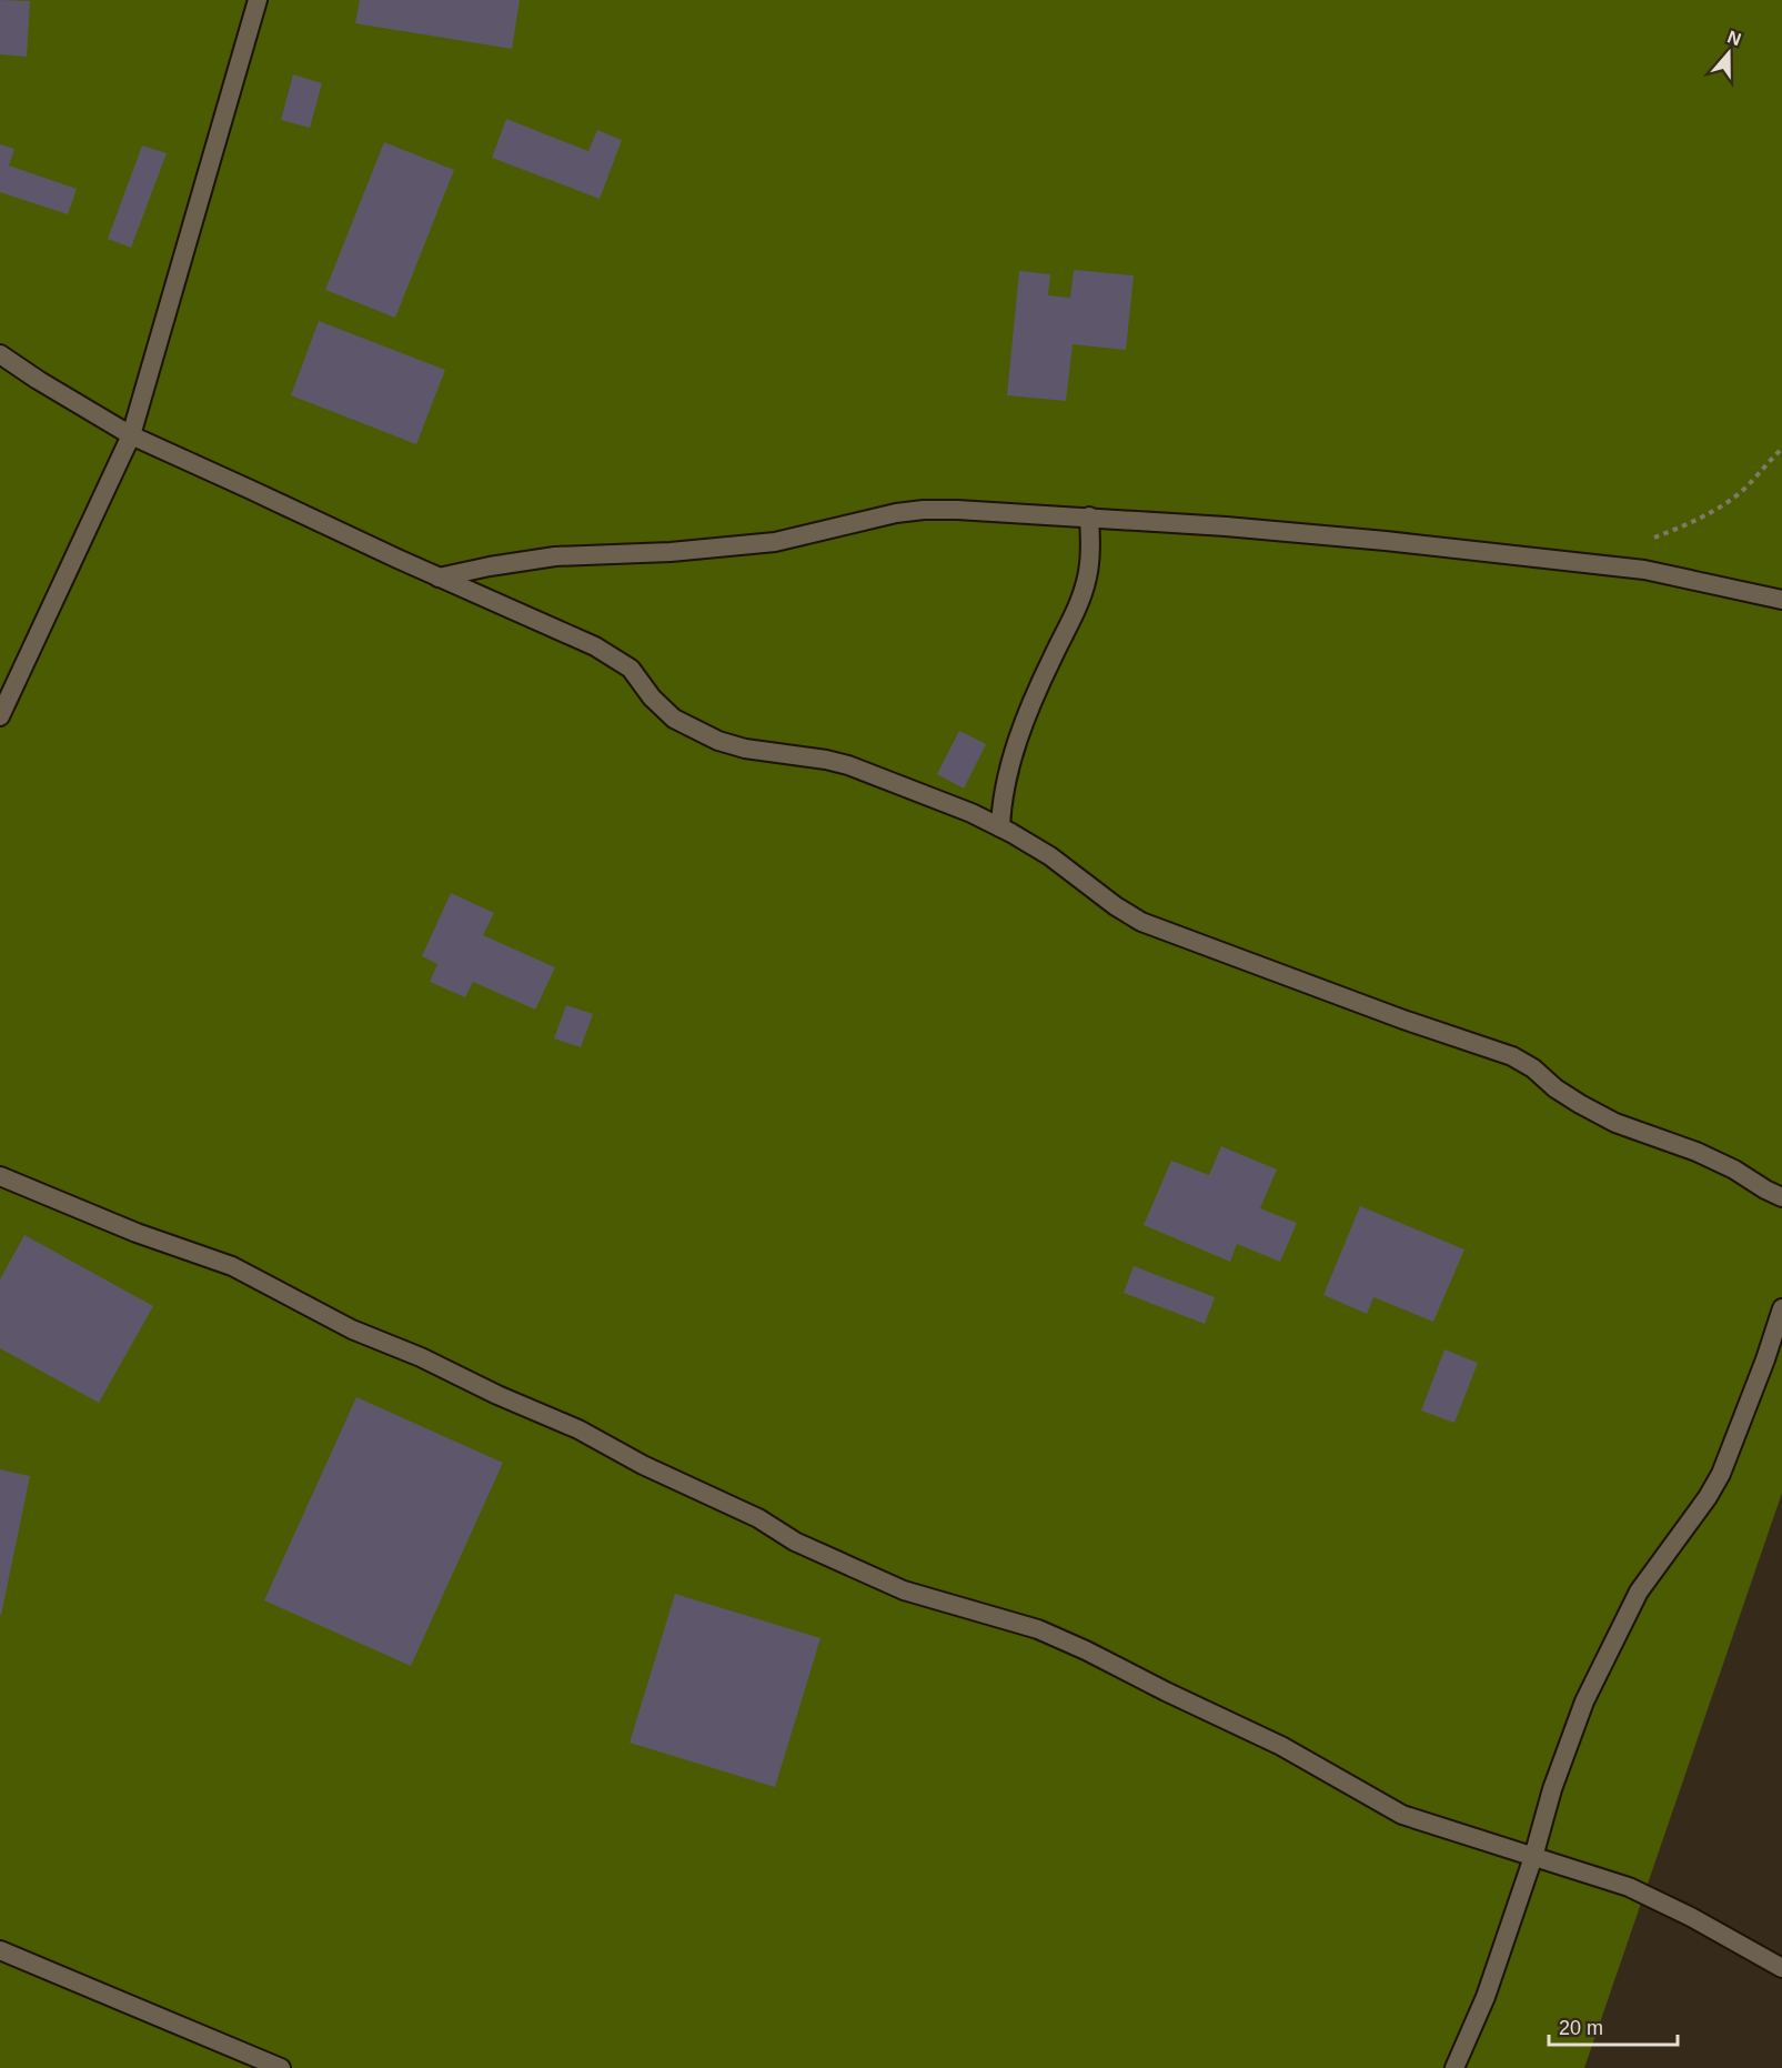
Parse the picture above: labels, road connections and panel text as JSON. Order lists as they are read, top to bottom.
{
  "scale_bar": "20 m",
  "north": "top"
}
